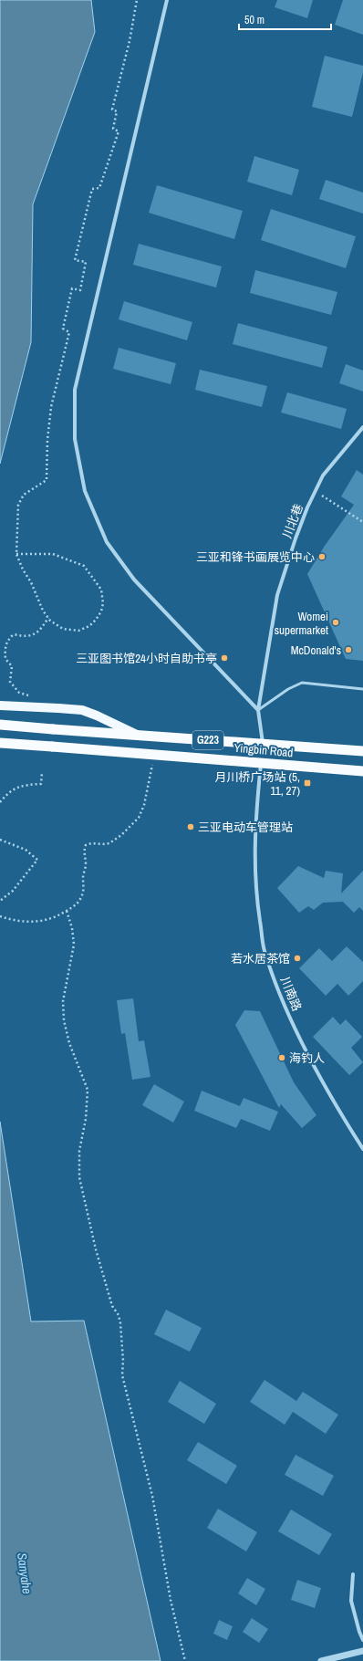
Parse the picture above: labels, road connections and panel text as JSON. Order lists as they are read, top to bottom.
{
  "streets": {
    "highway": ["G223", "Yingbin Road"],
    "street": ["川北巷", "川南路"]
  },
  "crossings": [
    ["川北巷", "Yingbin Road"],
    ["Yingbin Road", "川南路"]
  ],
  "water": ["Sanyahe"],
  "places": {
    "other": [
      "三亚和锋书画展览中心",
      "Womei supermarket",
      "McDonald's",
      "三亚图书馆24小时自助书亭",
      "三亚电动车管理站",
      "若水居茶馆",
      "海钓人"
    ],
    "transit": ["月川桥广场站 (5, 11, 27)"]
  },
  "scale_bar": "50 m"
}
